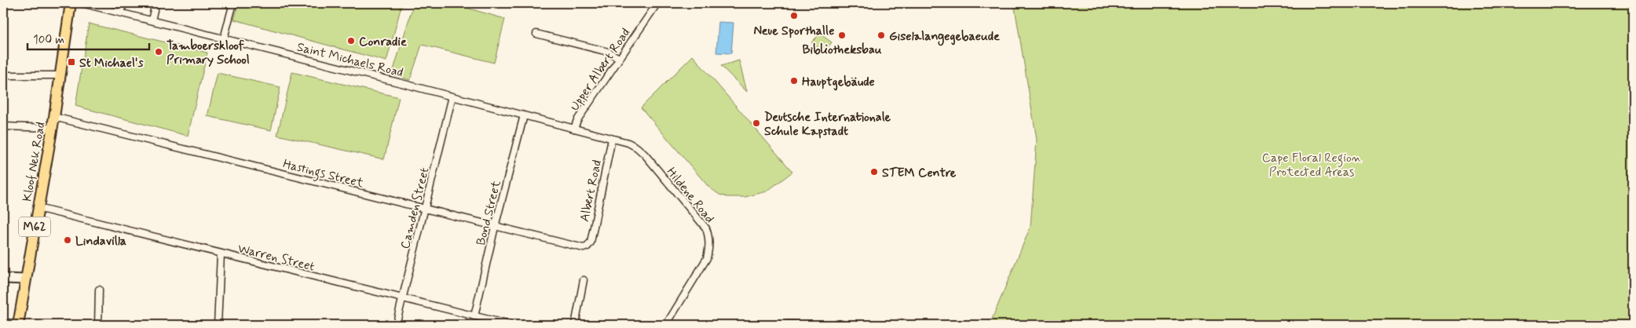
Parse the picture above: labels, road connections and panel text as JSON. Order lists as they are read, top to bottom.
{
  "streets": {
    "main road": ["Kloof Nek Road", "M62"],
    "street": [
      "Saint Michaels Road",
      "Upper Albert Road",
      "Hastings Street",
      "Albert Road",
      "Hildene Road",
      "Camden Street",
      "Bond Street",
      "Warren Street"
    ]
  },
  "crossings": [
    ["Saint Michaels Road", "Upper Albert Road"],
    ["Saint Michaels Road", "Albert Road"],
    ["Saint Michaels Road", "Hildene Road"],
    ["Saint Michaels Road", "Camden Street"],
    ["Saint Michaels Road", "Bond Street"],
    ["Kloof Nek Road", "Hastings Street"],
    ["Kloof Nek Road", "Warren Street"],
    ["Hastings Street", "Albert Road"],
    ["Hastings Street", "Camden Street"],
    ["Hastings Street", "Bond Street"],
    ["Albert Road", "Hildene Road"],
    ["Camden Street", "Warren Street"],
    ["Bond Street", "Warren Street"]
  ],
  "parks": ["Cape Floral Region Protected Areas"],
  "places": {
    "other": [
      "Neue Sporthalle",
      "Bibliotheksbau",
      "Giselalangegebaeude",
      "Conradie",
      "Tamboerskloof Primary School",
      "Hauptgebäude",
      "Deutsche Internationale Schule Kapstadt",
      "STEM Centre",
      "Lindavilla"
    ],
    "transit": ["St Michael's"]
  },
  "scale_bar": "100 m"
}
